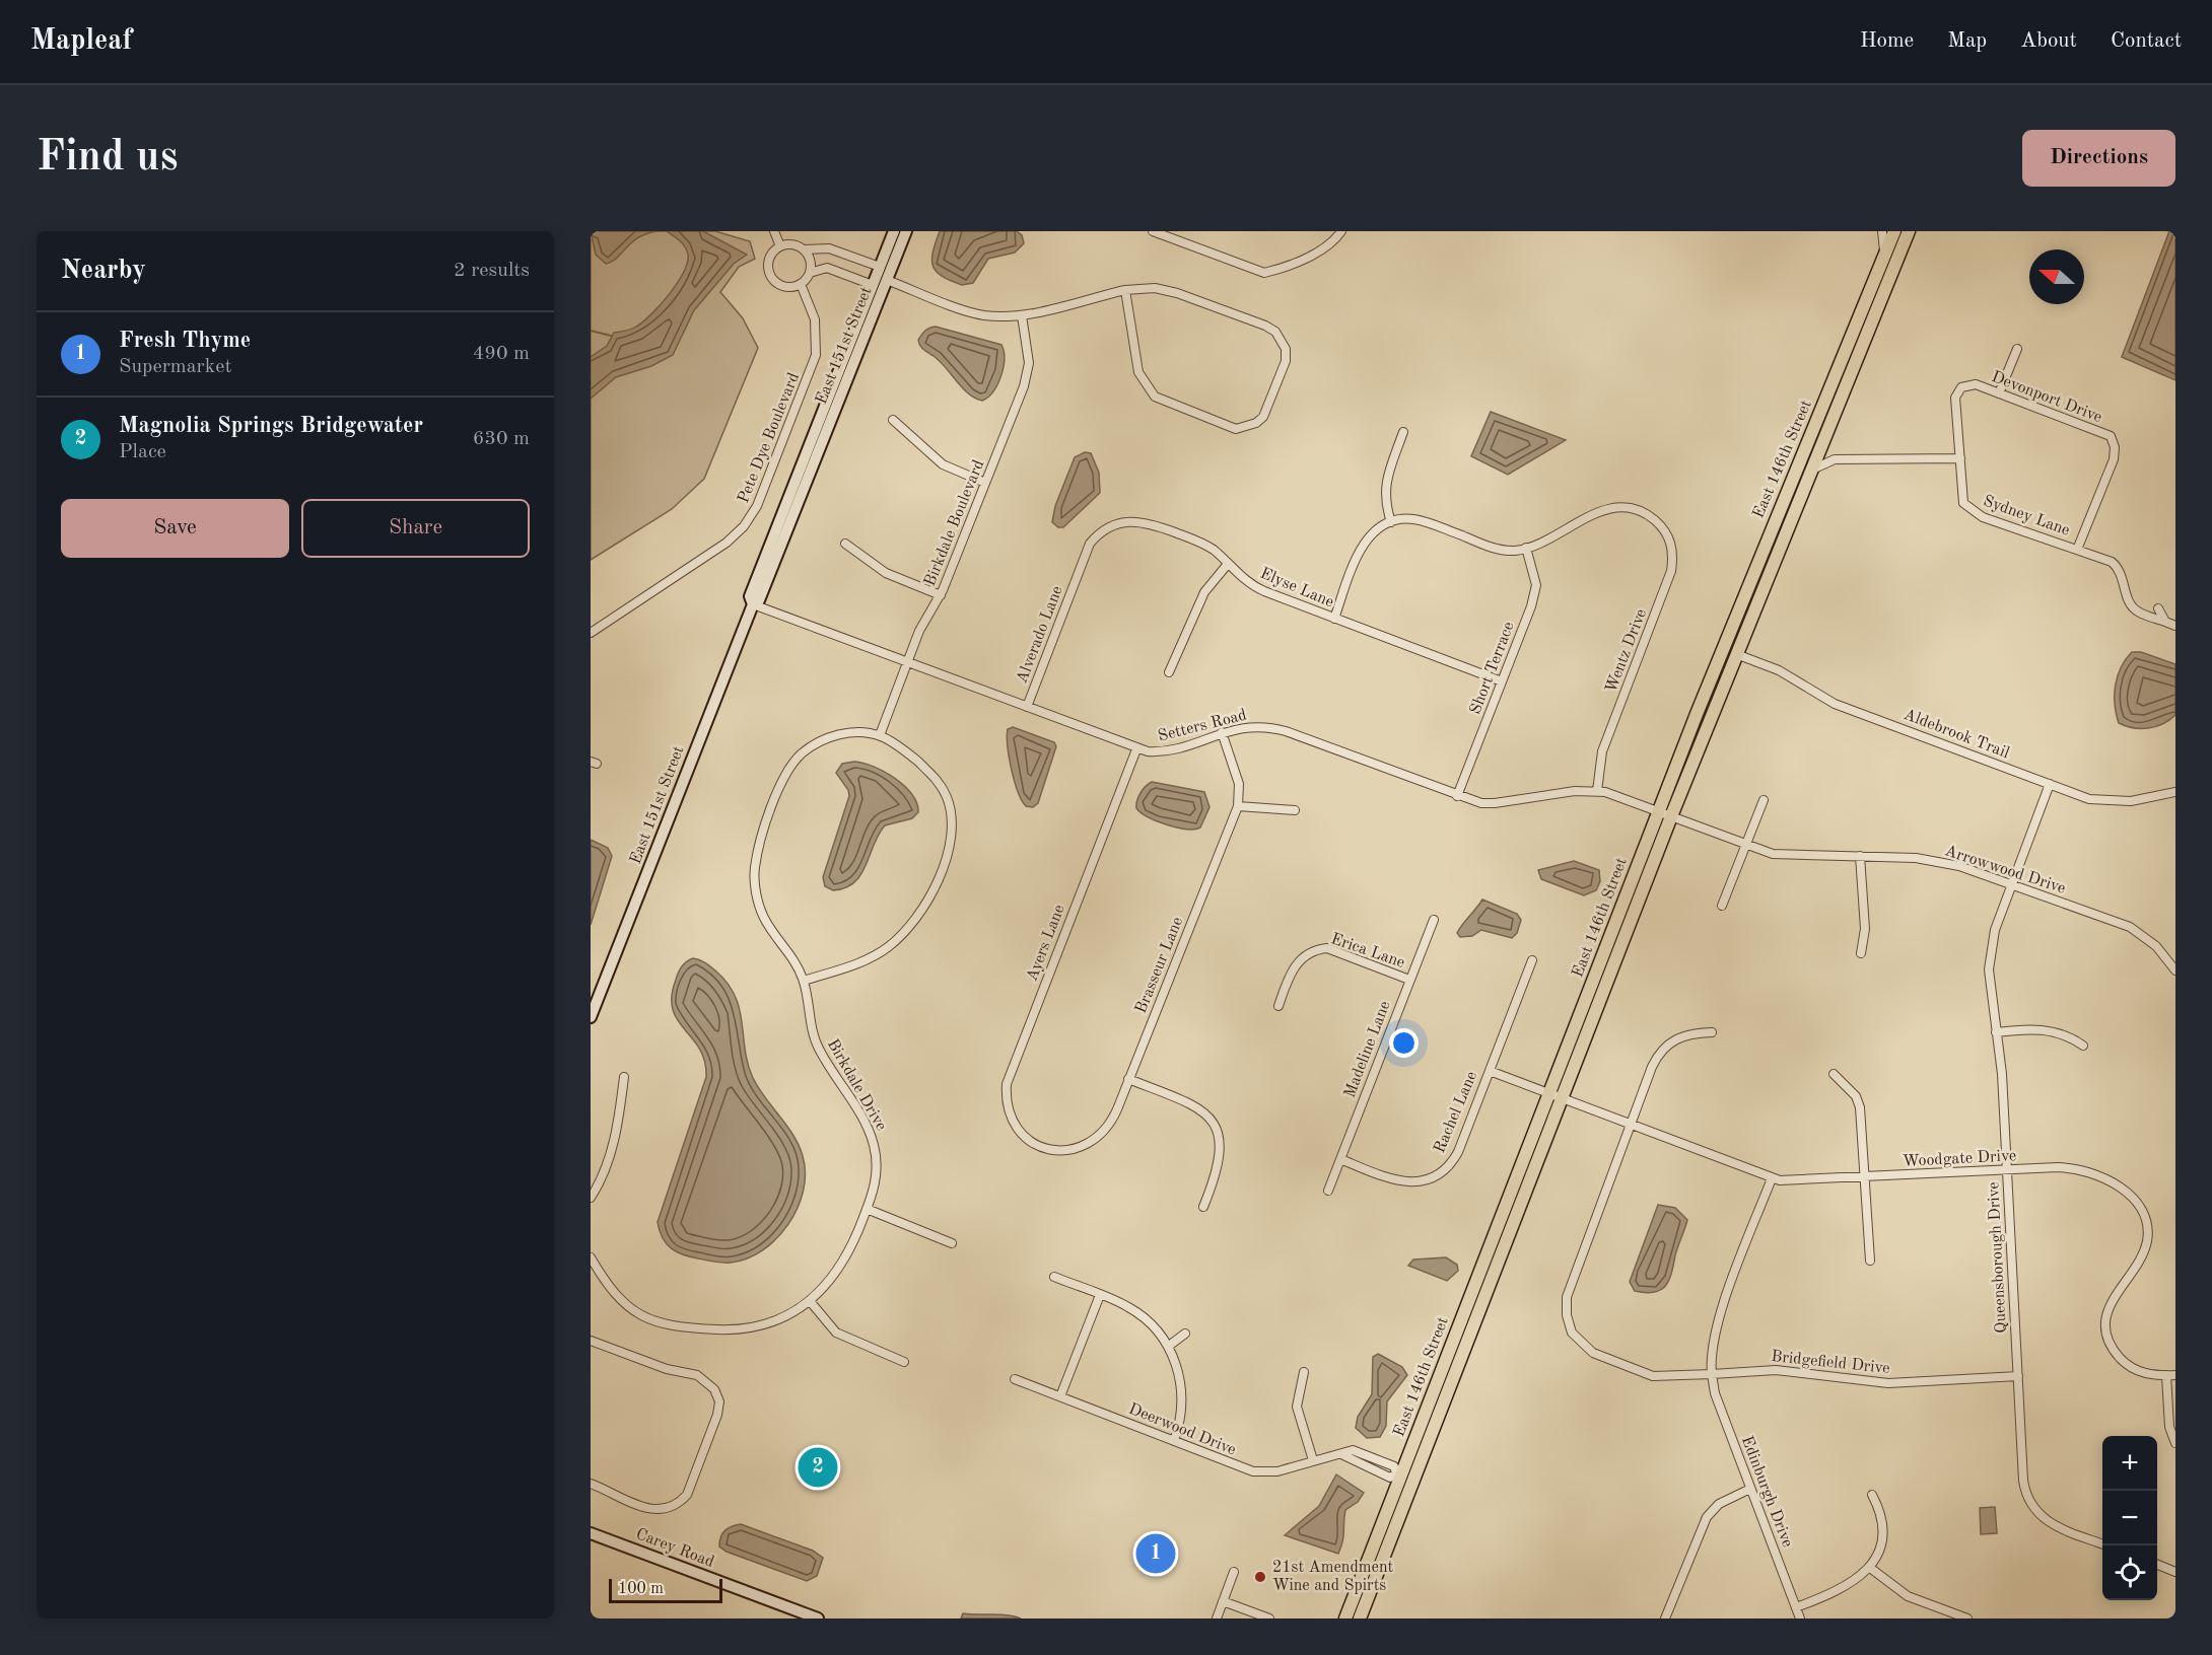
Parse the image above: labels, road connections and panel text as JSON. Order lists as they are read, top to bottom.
{
  "streets": {
    "main road": ["East 146th Street"],
    "street": [
      "East 151st Street",
      "Devonport Drive",
      "Pete Dye Boulevard",
      "Sydney Lane",
      "Birkdale Boulevard",
      "Elyse Lane",
      "Alverado Lane",
      "Wentz Drive",
      "Short Terrace",
      "Setters Road",
      "Aldebrook Trail",
      "Arrowwood Drive",
      "Ayers Lane",
      "Erica Lane",
      "Brasseur Lane",
      "Madeline Lane",
      "Birkdale Drive",
      "Rachel Lane",
      "Woodgate Drive",
      "Queensborough Drive",
      "Bridgefield Drive",
      "Deerwood Drive",
      "Edinburgh Drive",
      "Carey Road"
    ]
  },
  "crossings": [
    ["East 151st Street", "Setters Road"],
    ["Devonport Drive", "Sydney Lane"],
    ["East 146th Street", "Setters Road"],
    ["East 146th Street", "Aldebrook Trail"],
    ["East 146th Street", "Arrowwood Drive"],
    ["East 146th Street", "Woodgate Drive"],
    ["East 146th Street", "Deerwood Drive"],
    ["Birkdale Boulevard", "Setters Road"],
    ["Birkdale Boulevard", "Birkdale Drive"],
    ["Elyse Lane", "Alverado Lane"],
    ["Elyse Lane", "Short Terrace"],
    ["Alverado Lane", "Setters Road"],
    ["Wentz Drive", "Short Terrace"],
    ["Wentz Drive", "Setters Road"],
    ["Short Terrace", "Setters Road"],
    ["Setters Road", "Arrowwood Drive"],
    ["Setters Road", "Ayers Lane"],
    ["Setters Road", "Brasseur Lane"],
    ["Aldebrook Trail", "Queensborough Drive"],
    ["Arrowwood Drive", "Queensborough Drive"],
    ["Ayers Lane", "Brasseur Lane"],
    ["Erica Lane", "Madeline Lane"],
    ["Madeline Lane", "Rachel Lane"],
    ["Rachel Lane", "Woodgate Drive"],
    ["Woodgate Drive", "Queensborough Drive"],
    ["Woodgate Drive", "Bridgefield Drive"],
    ["Woodgate Drive", "Edinburgh Drive"],
    ["Queensborough Drive", "Bridgefield Drive"],
    ["Bridgefield Drive", "Edinburgh Drive"]
  ],
  "places": ["21st Amendment Wine and Spirts"],
  "scale_bar": "100 m",
  "north": "left",
  "page": {
    "header": "Mapleaf",
    "nav": [
      "Home",
      "Map",
      "About",
      "Contact"
    ],
    "buttons": [
      "Directions",
      ["Save", "Share"]
    ],
    "title": "Find us",
    "heading": ["Nearby", "2 results"],
    "list": [
      {
        "mark": "1",
        "name": "Fresh Thyme",
        "note": "Supermarket",
        "value": "490 m"
      },
      {
        "mark": "2",
        "name": "Magnolia Springs Bridgewater",
        "note": "Place",
        "value": "630 m"
      }
    ],
    "map_buttons": ["+", "−"],
    "pins": ["2", "1"],
    "scale": "100 m"
  }
}
